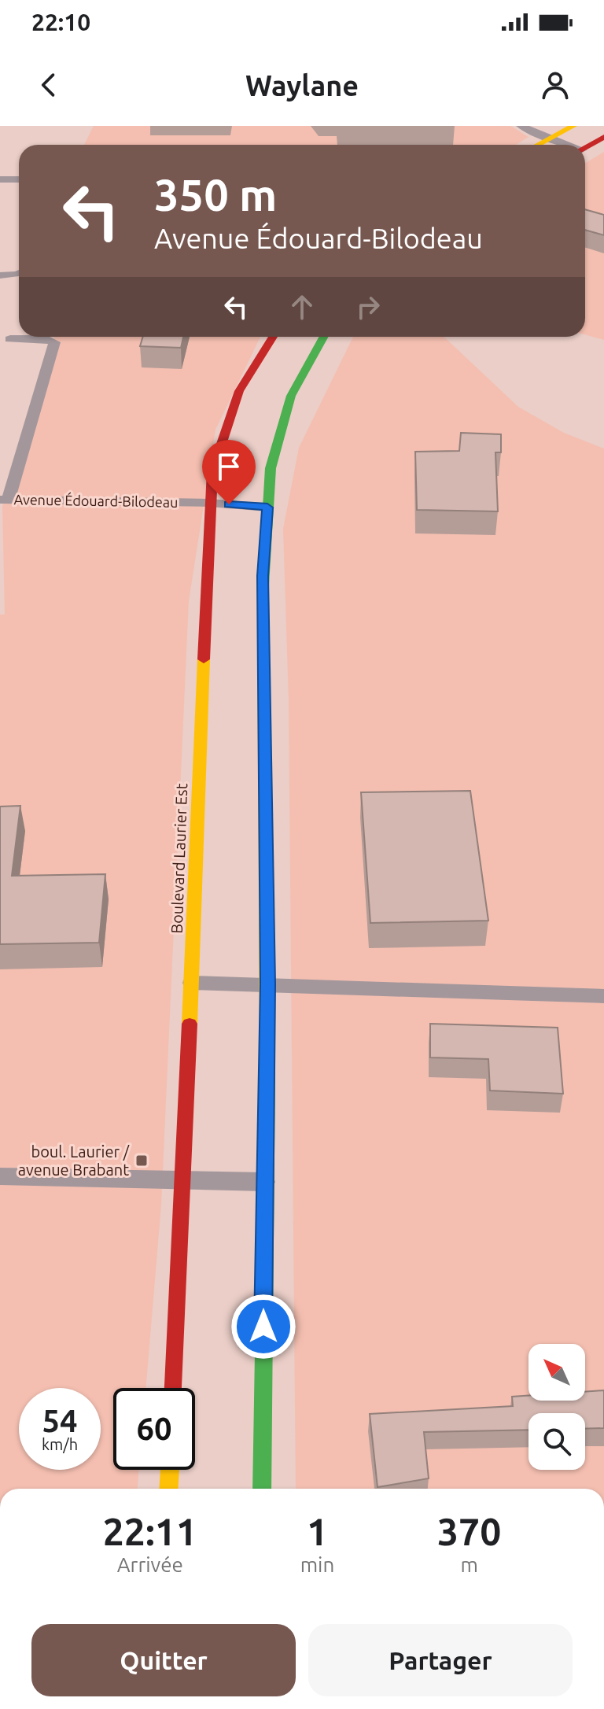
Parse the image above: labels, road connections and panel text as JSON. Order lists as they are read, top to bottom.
{
  "streets": {
    "main road": ["Boulevard Laurier Est"],
    "street": ["Avenue Édouard-Bilodeau"]
  },
  "crossings": [
    ["Avenue Édouard-Bilodeau", "Boulevard Laurier Est"]
  ],
  "places": {
    "transit": ["boul. Laurier / avenue Brabant"]
  },
  "north": "top left",
  "page": {
    "status": "22:10",
    "header": "Waylane",
    "turn": ["350 m", "Avenue Édouard-Bilodeau"],
    "speed": "54 km/h",
    "limit": "60",
    "eta": [
      "22:11",
      "Arrivée",
      "1",
      "min",
      "370",
      "m"
    ],
    "buttons": ["Quitter", "Partager"]
  }
}
